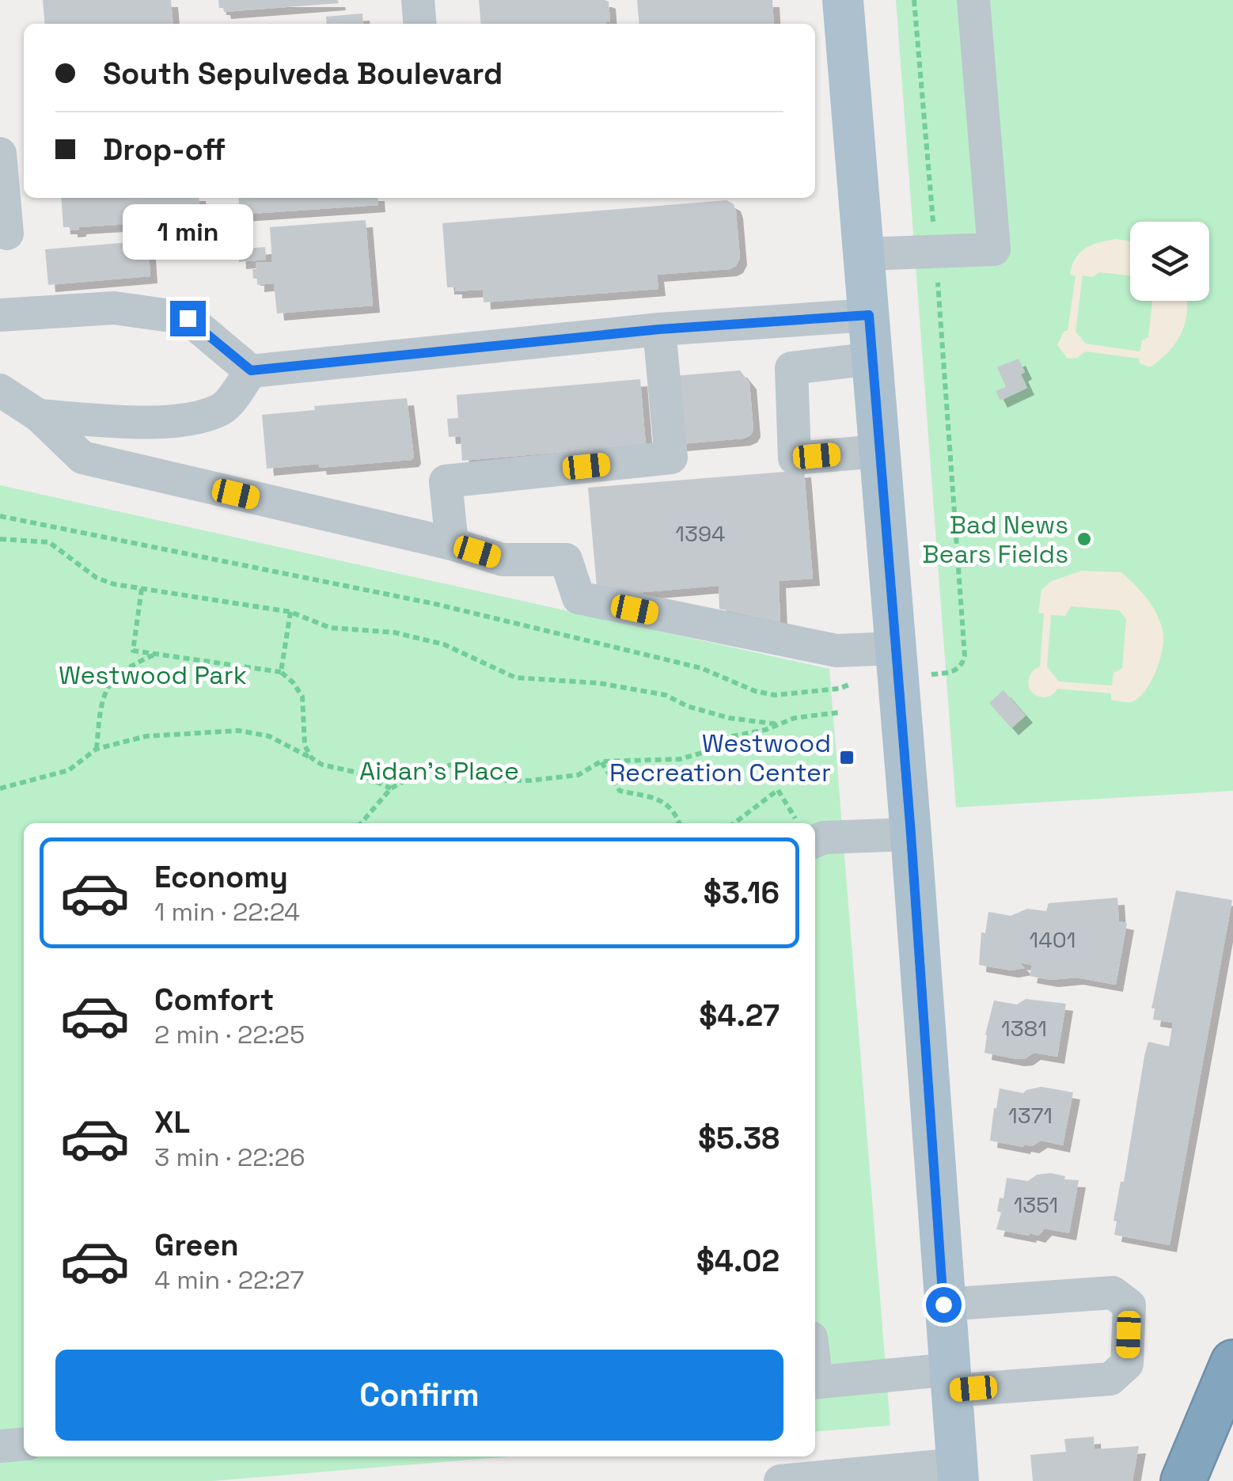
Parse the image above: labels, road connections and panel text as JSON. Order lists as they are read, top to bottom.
{
  "parks": ["Westwood Park", "Aidan's Place"],
  "places": {
    "other": ["Bad News Bears Fields"],
    "transit": ["Westwood Recreation Center"]
  },
  "house_numbers": [
    "1394",
    "1401",
    "1381",
    "1371",
    "1351"
  ],
  "page": {
    "banner": ["South Sepulveda Boulevard", "Drop-off"],
    "bubble": "1 min",
    "list": [
      {
        "name": "Economy",
        "note": "1 min · 22:24",
        "value": "$3.16"
      },
      {
        "name": "Comfort",
        "note": "2 min · 22:25",
        "value": "$4.27"
      },
      {
        "name": "XL",
        "note": "3 min · 22:26",
        "value": "$5.38"
      },
      {
        "name": "Green",
        "note": "4 min · 22:27",
        "value": "$4.02"
      }
    ],
    "buttons": "Confirm"
  }
}
